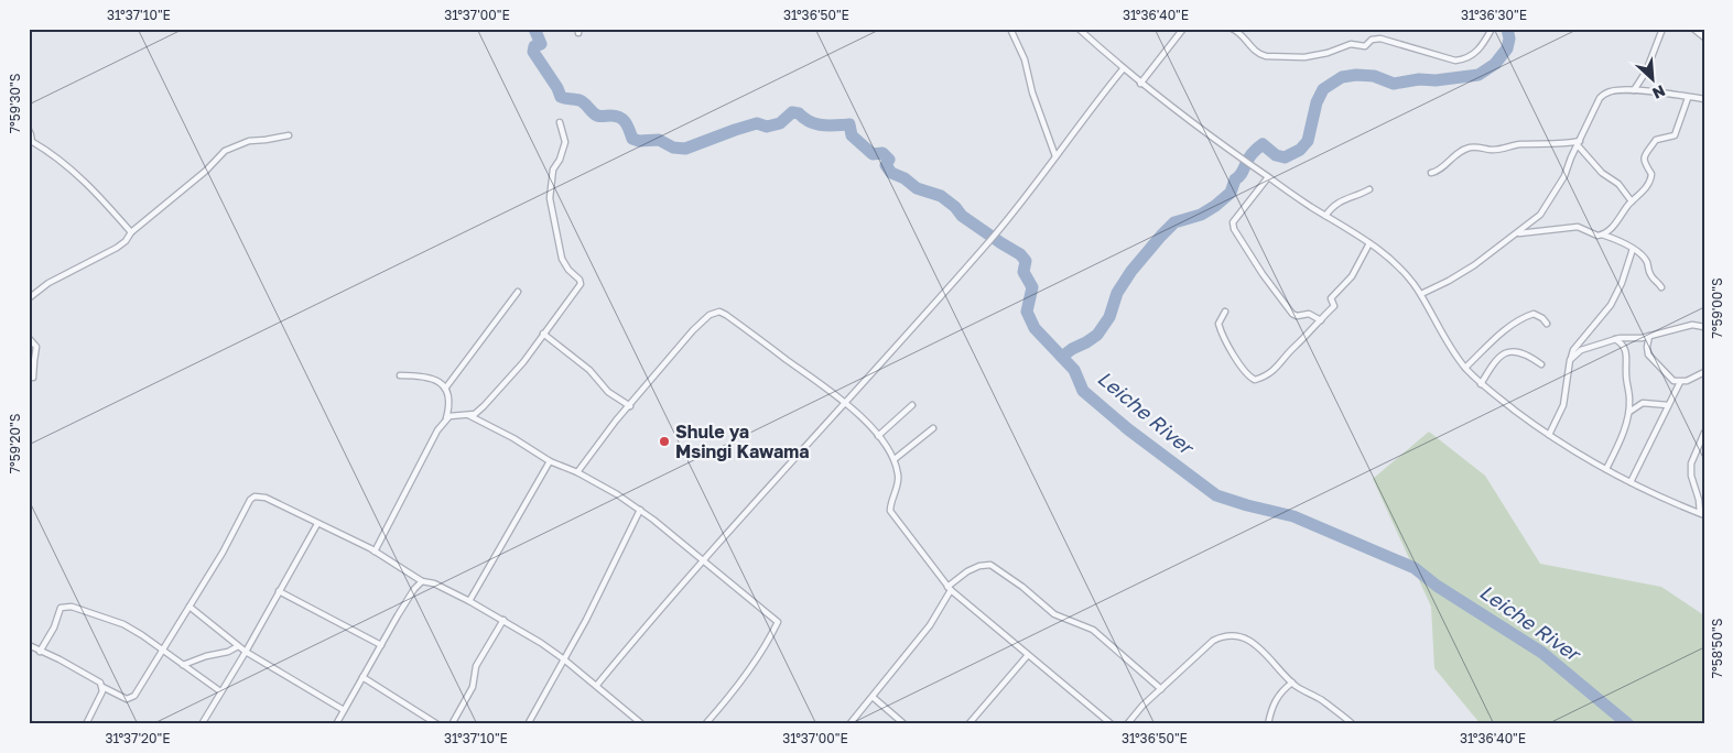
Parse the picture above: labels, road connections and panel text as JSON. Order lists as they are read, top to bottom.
{
  "water": ["Leiche River"],
  "places": ["Shule ya Msingi Kawama"],
  "north": "bottom right",
  "coordinates": [
    "31°37'10\"E",
    "31°37'00\"E",
    "31°36'50\"E",
    "31°36'40\"E",
    "31°36'30\"E",
    "7°59'30\"S",
    "7°59'00\"S",
    "7°59'20\"S",
    "7°58'50\"S",
    "31°37'20\"E"
  ]
}
